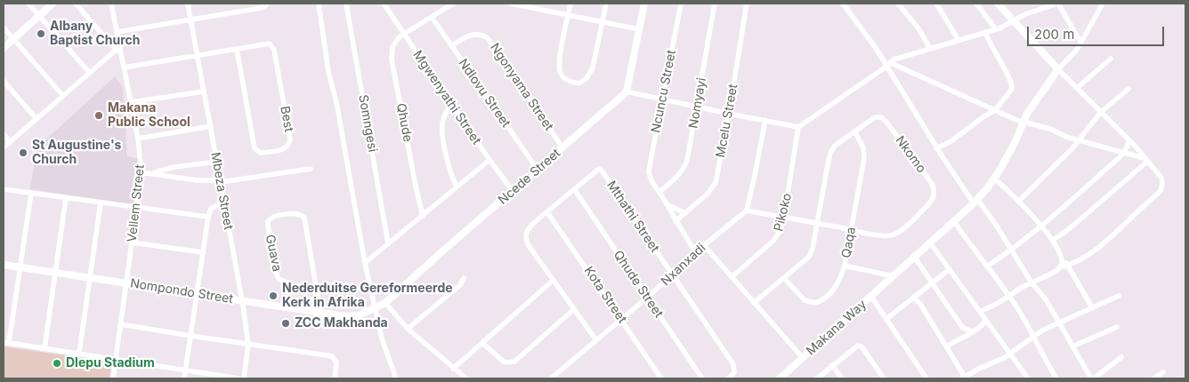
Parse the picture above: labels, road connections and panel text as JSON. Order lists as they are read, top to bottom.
{
  "streets": {
    "street": [
      "Ngonyama Street",
      "Ncuncu Street",
      "Ndlovu Street",
      "Mgwenyathi Street",
      "Nomyayi",
      "Best",
      "Mcelu Street",
      "Qhude",
      "Somngesi",
      "Nkomo",
      "Ncede Street",
      "Mbeza Street",
      "Vellem Street",
      "Pikoko",
      "Mthathi Street",
      "Qaqa",
      "Guava",
      "Nxanxadi",
      "Qhude Street",
      "Nompondo Street",
      "Kota Street",
      "Makana Way"
    ]
  },
  "crossings": [
    ["Ngonyama Street", "Ndlovu Street"],
    ["Ngonyama Street", "Ncede Street"],
    ["Ncuncu Street", "Nomyayi"],
    ["Ndlovu Street", "Ncede Street"],
    ["Mgwenyathi Street", "Qhude"],
    ["Mgwenyathi Street", "Ncede Street"],
    ["Best", "Mbeza Street"],
    ["Best", "Vellem Street"],
    ["Nkomo", "Pikoko"],
    ["Nkomo", "Qaqa"],
    ["Nkomo", "Nxanxadi"],
    ["Ncede Street", "Nompondo Street"],
    ["Mbeza Street", "Nompondo Street"],
    ["Vellem Street", "Nompondo Street"],
    ["Mthathi Street", "Nxanxadi"],
    ["Mthathi Street", "Qhude Street"],
    ["Mthathi Street", "Kota Street"],
    ["Guava", "Nompondo Street"],
    ["Nxanxadi", "Qhude Street"],
    ["Nxanxadi", "Kota Street"]
  ],
  "places": [
    "Albany Baptist Church",
    "Makana Public School",
    "St Augustine's Church",
    "Nederduitse Gereformeerde Kerk in Afrika",
    "ZCC Makhanda",
    "Dlepu Stadium"
  ],
  "scale_bar": "200 m"
}
